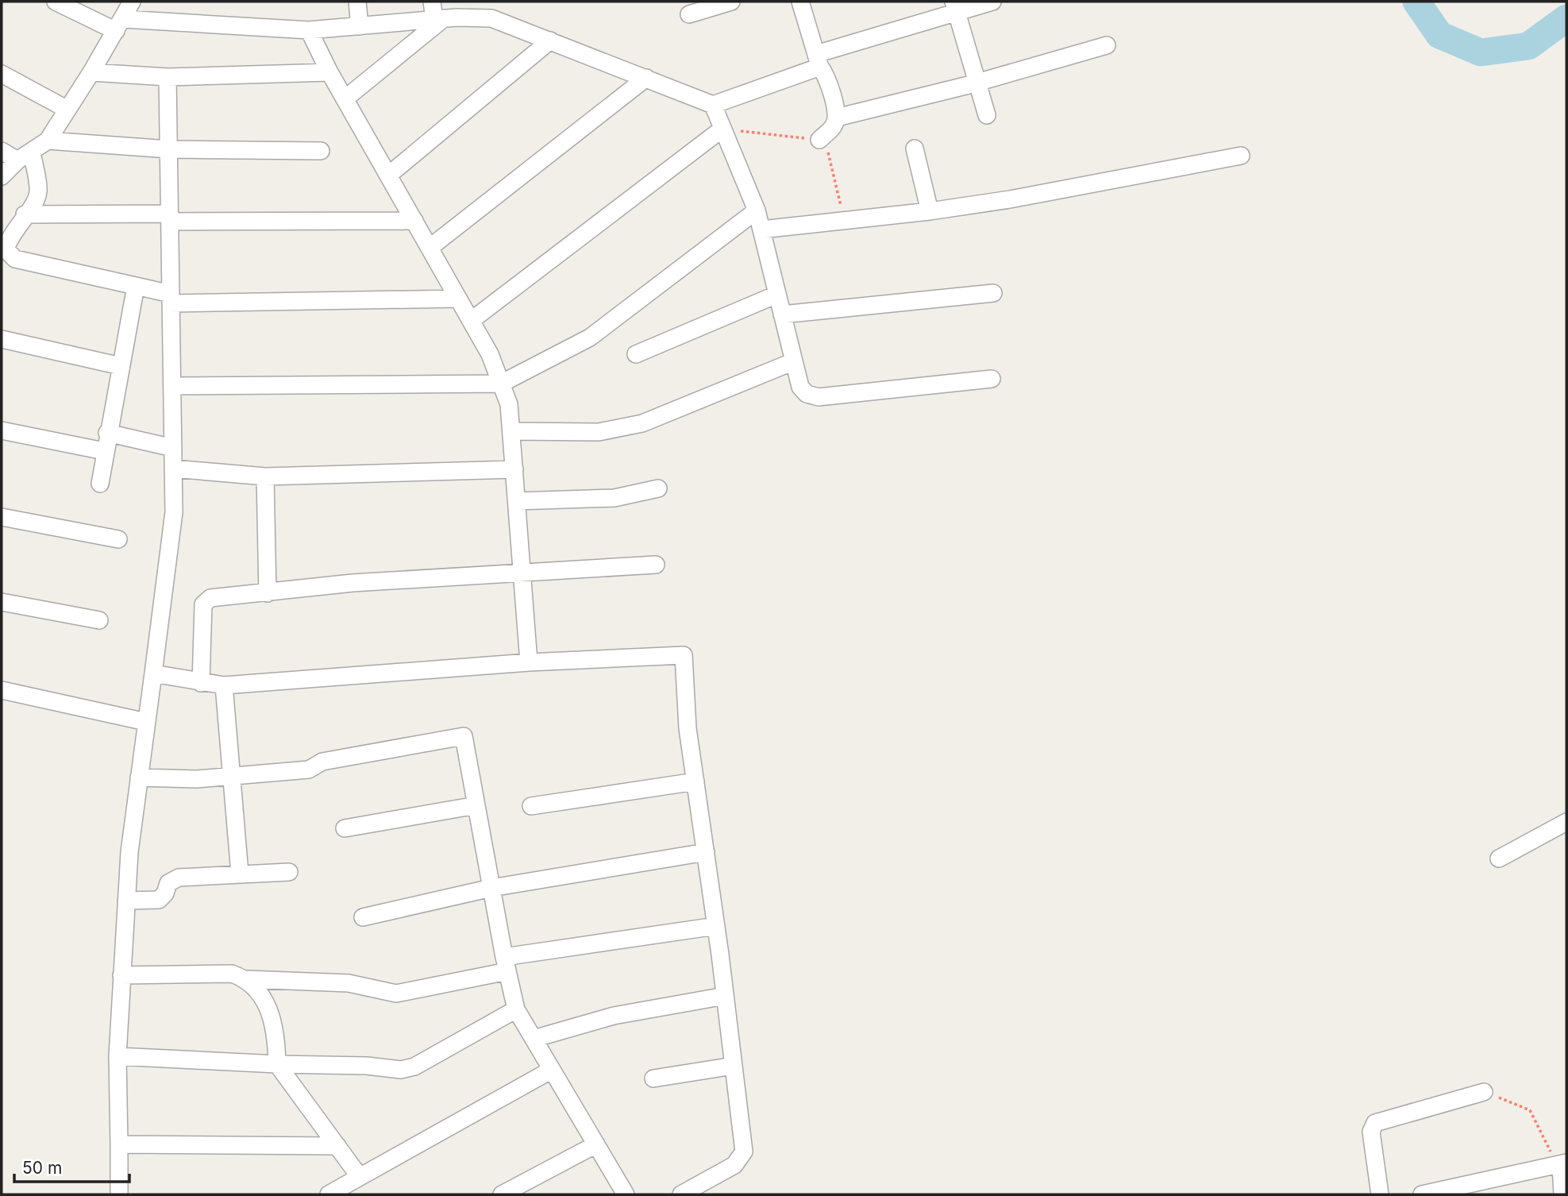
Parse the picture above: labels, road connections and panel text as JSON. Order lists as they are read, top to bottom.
{
  "scale_bar": "50 m"
}
